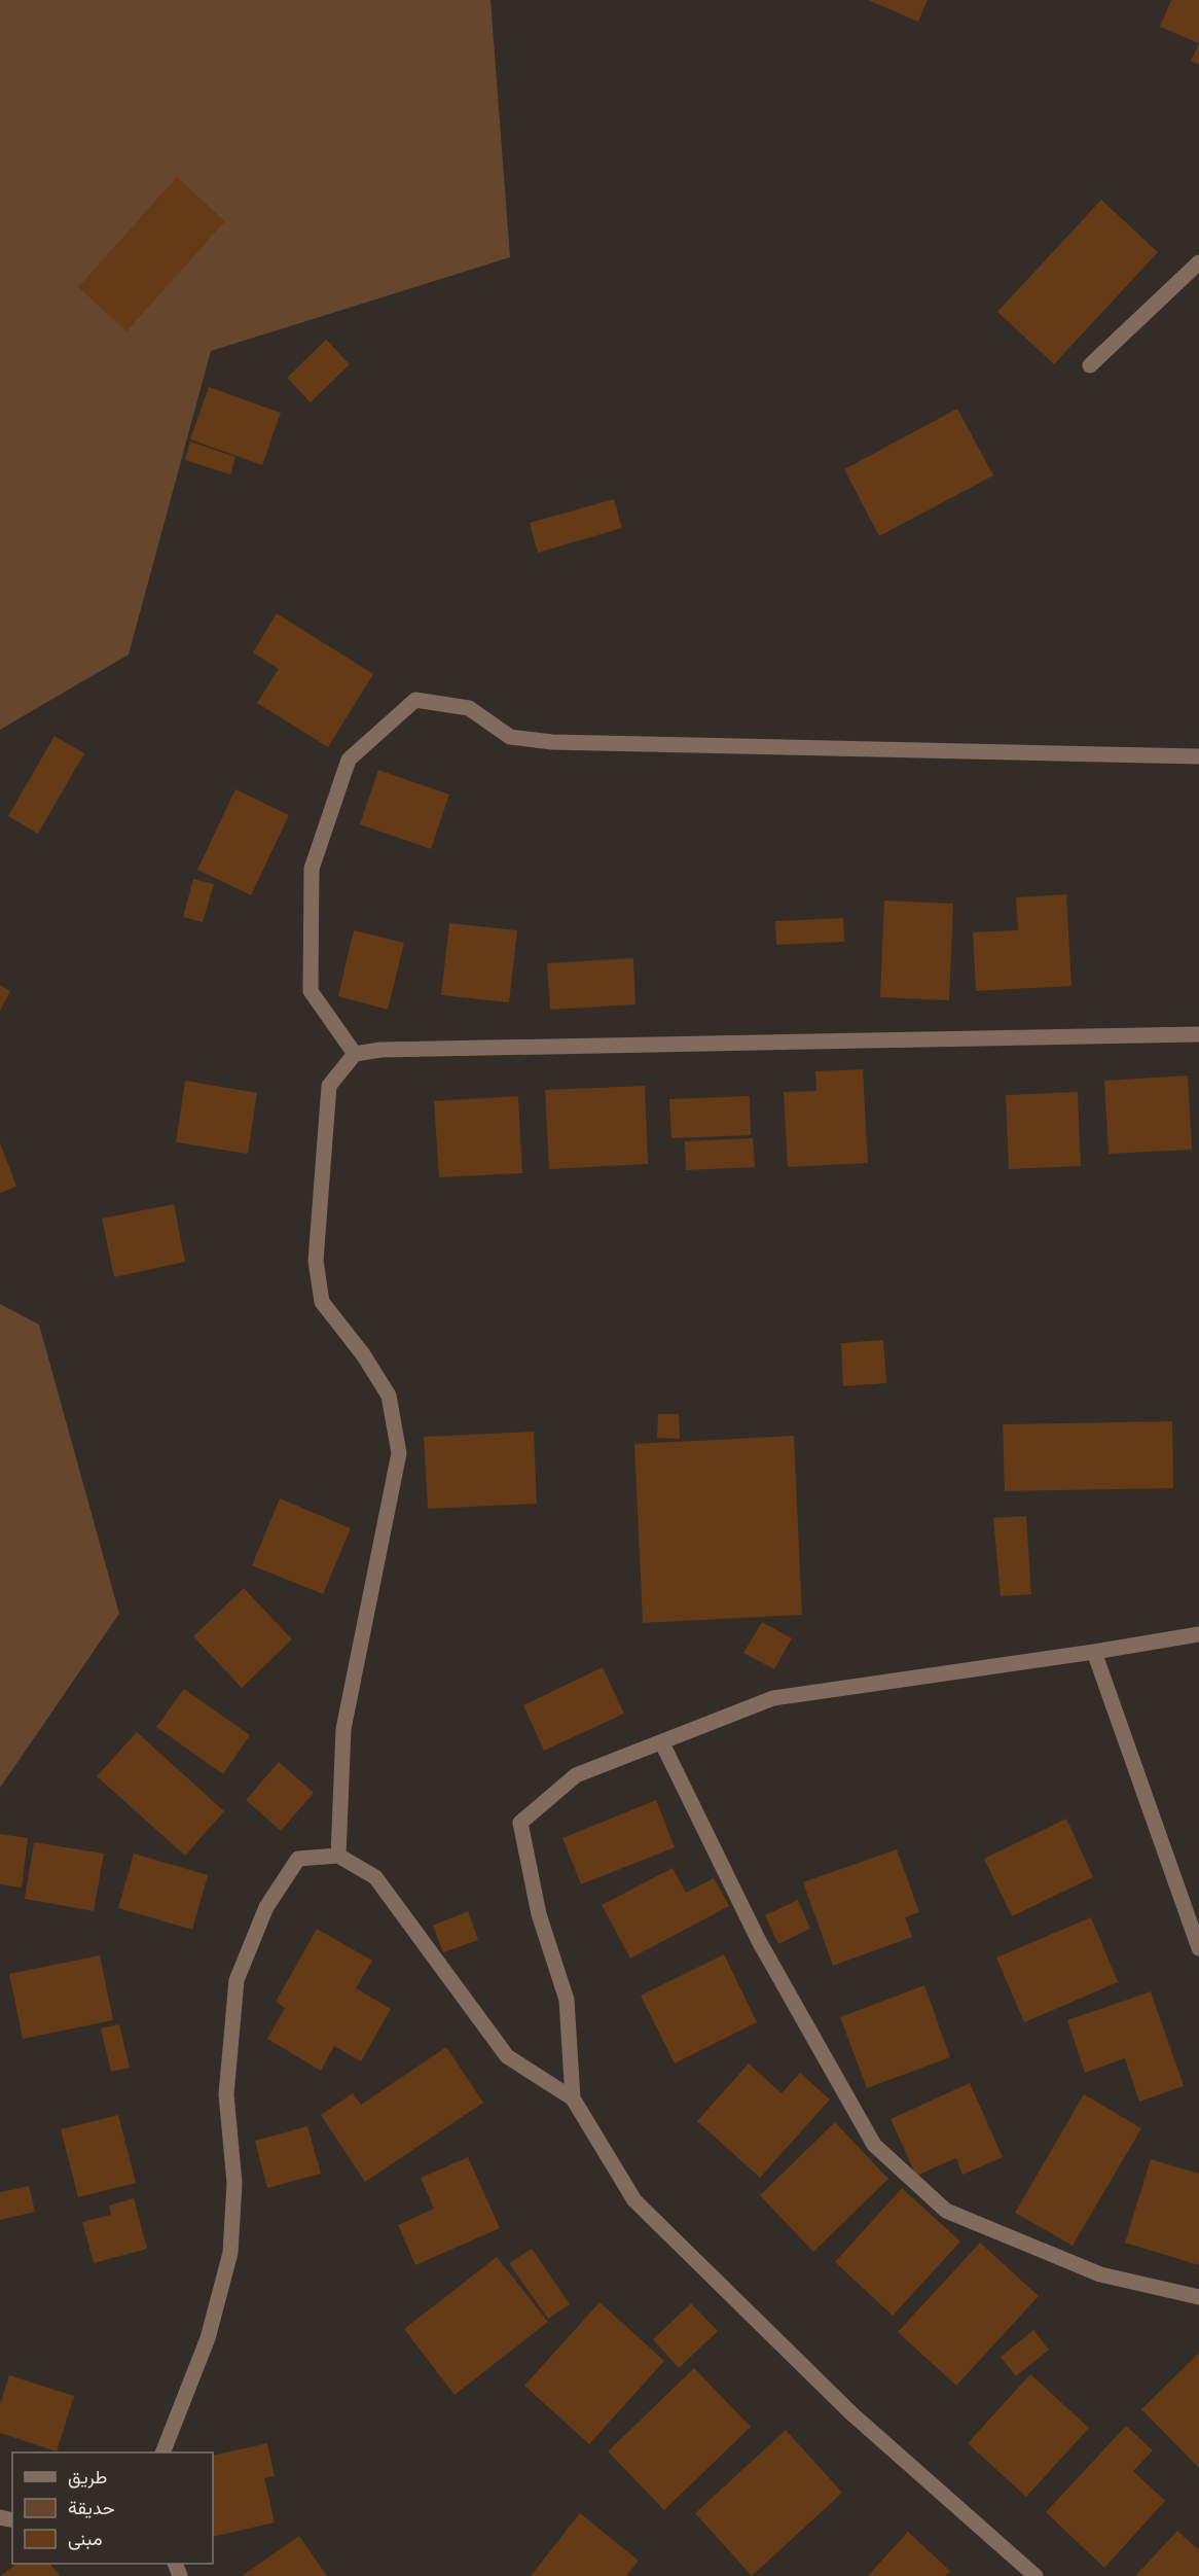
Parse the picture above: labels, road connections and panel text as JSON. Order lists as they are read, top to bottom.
{
  "legend": ["طريق", "حديقة", "مبنى"]
}
